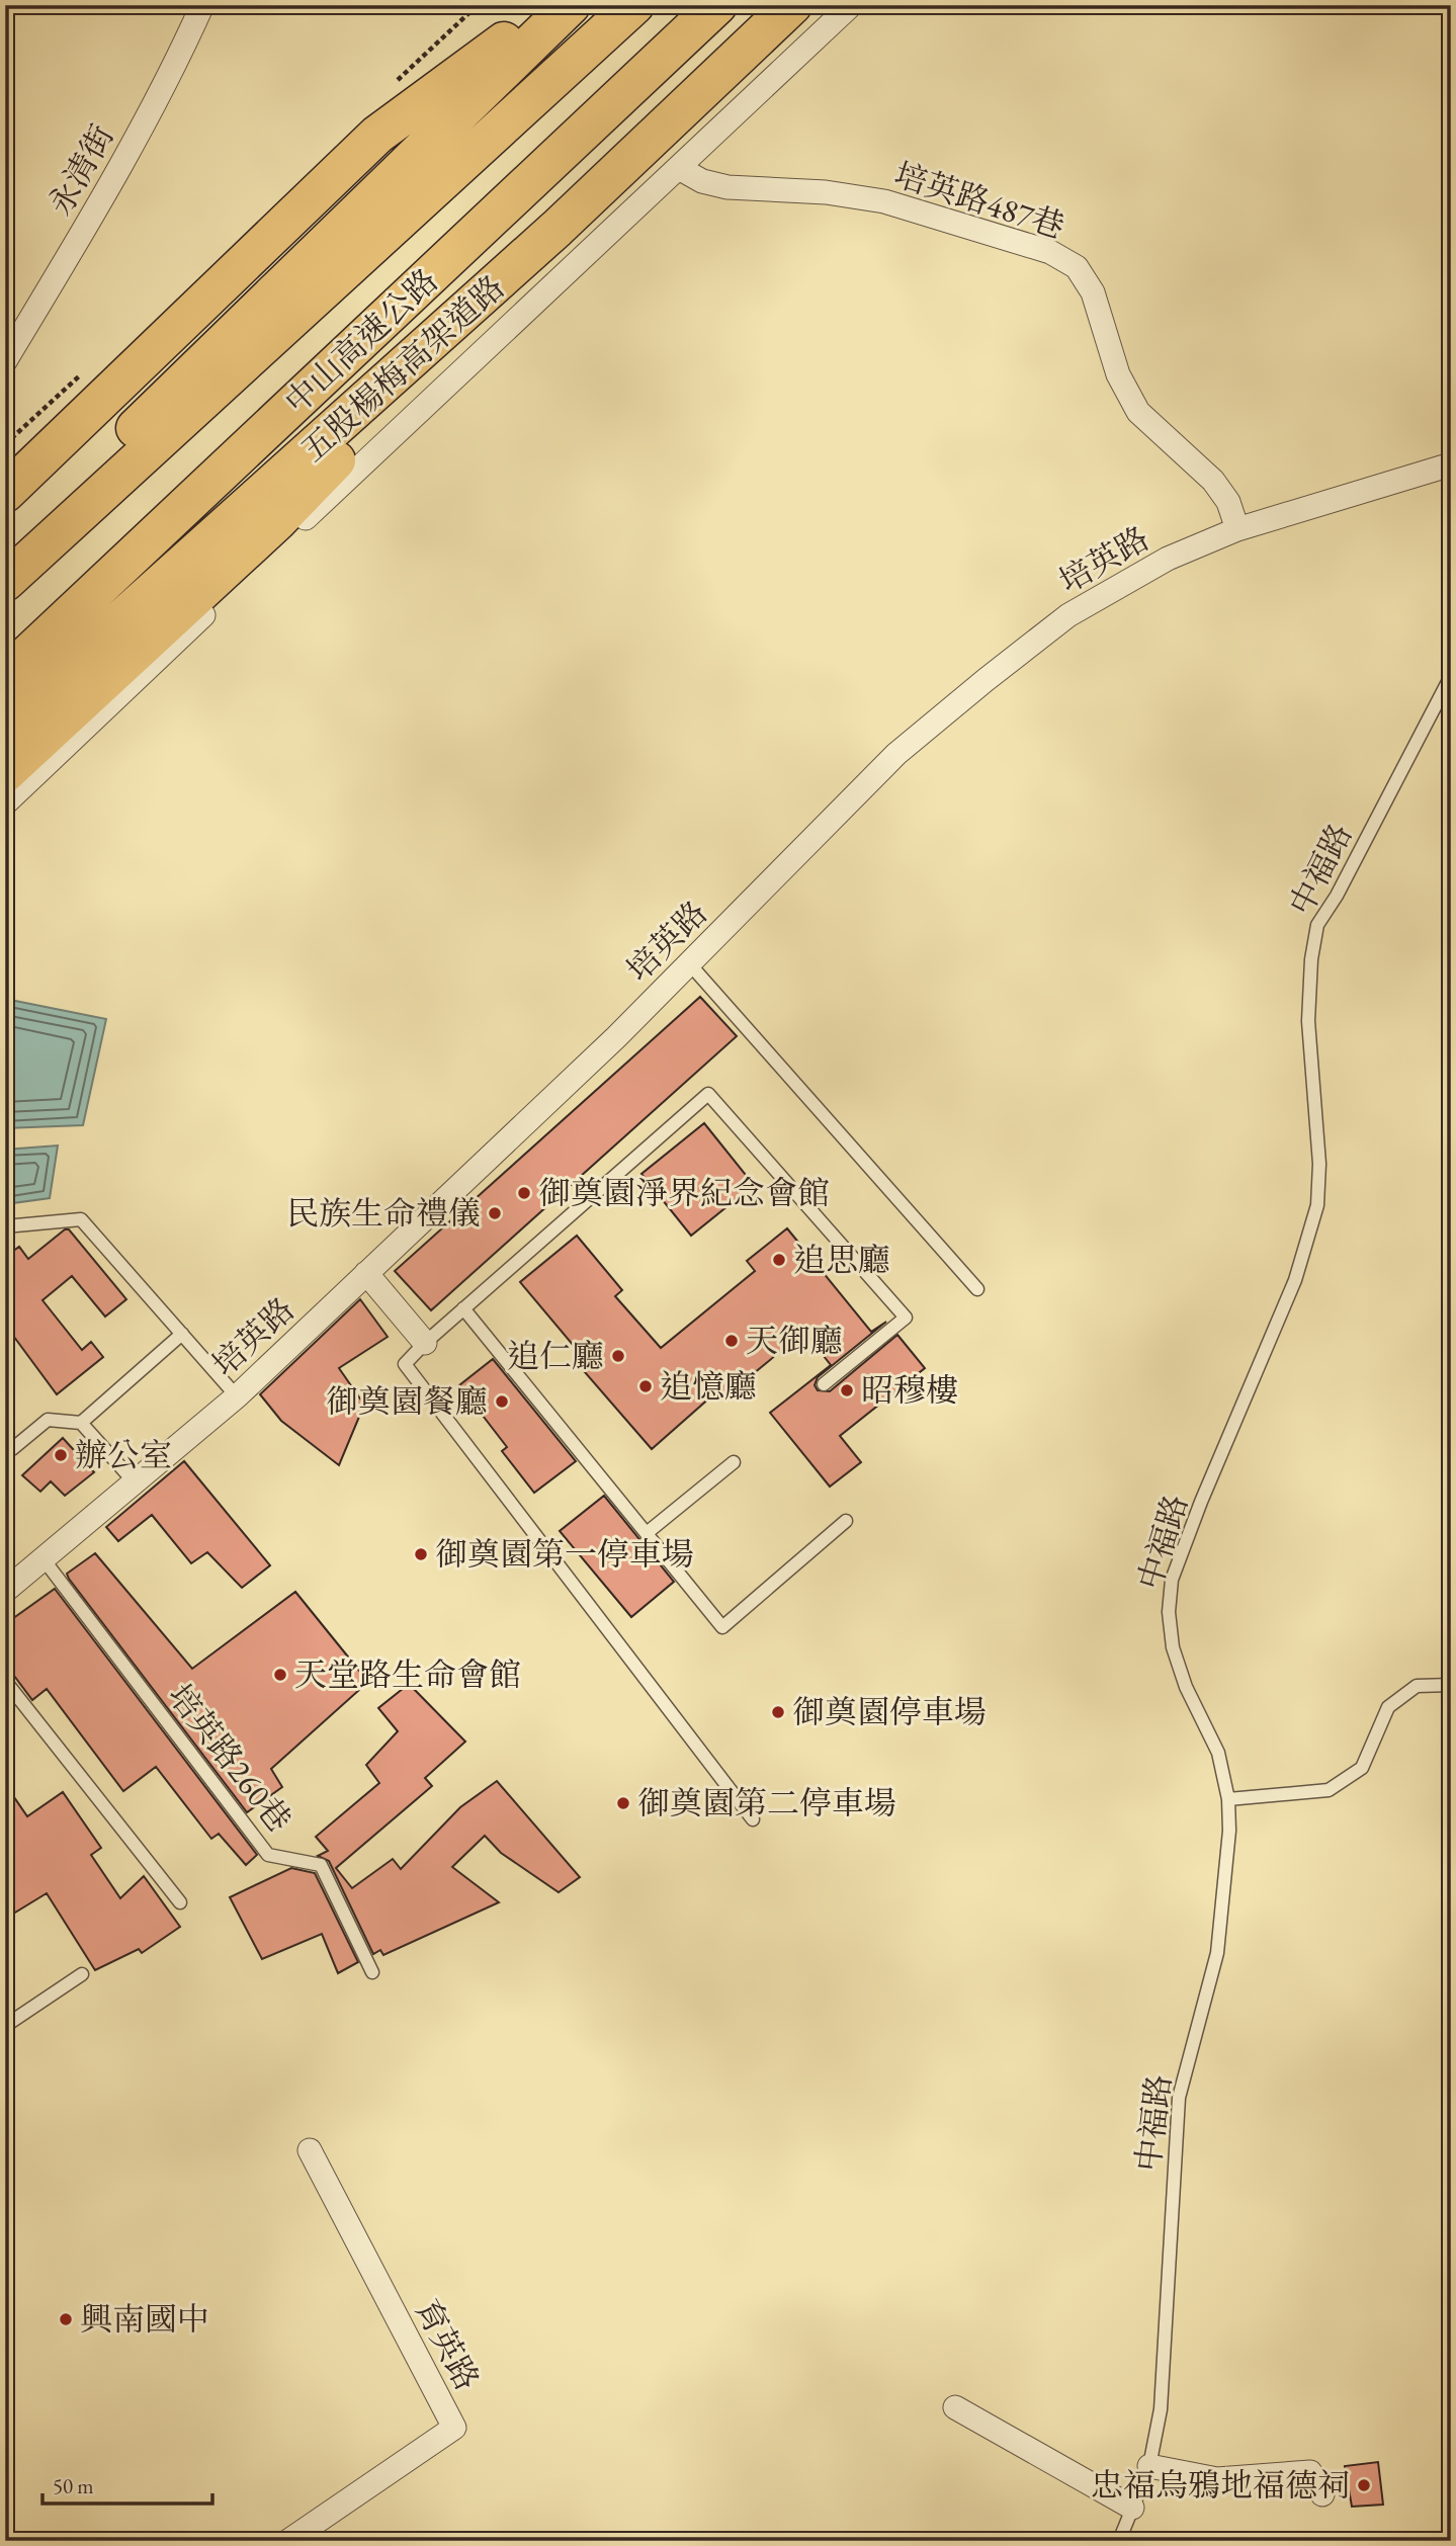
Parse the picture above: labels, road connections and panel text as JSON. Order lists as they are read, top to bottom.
{
  "streets": {
    "highway": ["中山高速公路", "五股楊梅高架道路"],
    "street": [
      "永清街",
      "培英路487巷",
      "培英路",
      "育英路"
    ],
    "lane": ["中福路", "培英路260巷"]
  },
  "crossings": [
    ["培英路487巷", "培英路"],
    ["培英路", "培英路260巷"]
  ],
  "places": [
    "御奠園淨界紀念會館",
    "民族生命禮儀",
    "追思廳",
    "天御廳",
    "追仁廳",
    "追憶廳",
    "昭穆樓",
    "御奠園餐廳",
    "辦公室",
    "御奠園第一停車場",
    "天堂路生命會館",
    "御奠園停車場",
    "御奠園第二停車場",
    "興南國中",
    "忠福烏鴉地福德祠"
  ],
  "scale_bar": "50 m"
}
